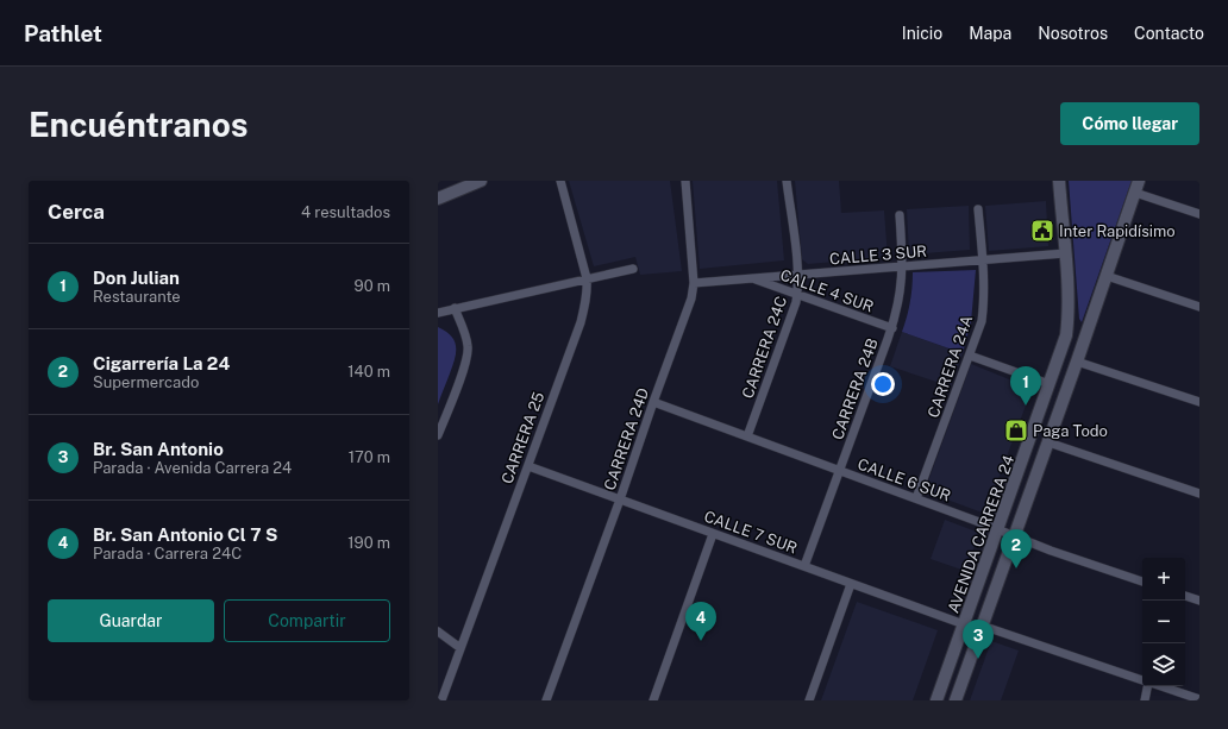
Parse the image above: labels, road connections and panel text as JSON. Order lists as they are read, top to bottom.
{
  "streets": {
    "main road": ["AVENIDA CARRERA 24"],
    "street": [
      "CALLE 3 SUR",
      "CALLE 4 SUR",
      "CARRERA 24C",
      "CARRERA 24A",
      "CARRERA 24B",
      "CARRERA 25",
      "CARRERA 24D",
      "CALLE 6 SUR",
      "CALLE 7 SUR"
    ]
  },
  "crossings": [
    ["CALLE 3 SUR", "CALLE 4 SUR"],
    ["CALLE 3 SUR", "CARRERA 24C"],
    ["CALLE 3 SUR", "CARRERA 24A"],
    ["CALLE 3 SUR", "CARRERA 24B"],
    ["CALLE 3 SUR", "CARRERA 24D"],
    ["CALLE 3 SUR", "AVENIDA CARRERA 24"],
    ["CALLE 4 SUR", "CARRERA 24C"],
    ["CALLE 4 SUR", "CARRERA 24B"],
    ["CARRERA 24C", "CALLE 6 SUR"],
    ["CARRERA 24A", "CALLE 6 SUR"],
    ["CARRERA 24B", "CALLE 6 SUR"],
    ["CARRERA 24B", "CALLE 7 SUR"],
    ["CARRERA 25", "CALLE 7 SUR"],
    ["CARRERA 24D", "CALLE 6 SUR"],
    ["CARRERA 24D", "CALLE 7 SUR"],
    ["CALLE 6 SUR", "AVENIDA CARRERA 24"],
    ["CALLE 7 SUR", "AVENIDA CARRERA 24"]
  ],
  "places": {
    "public building": ["Inter Rapidísimo"],
    "shop": ["Paga Todo"]
  },
  "page": {
    "header": "Pathlet",
    "nav": [
      "Inicio",
      "Mapa",
      "Nosotros",
      "Contacto"
    ],
    "buttons": [
      "Cómo llegar",
      ["Guardar", "Compartir"]
    ],
    "title": "Encuéntranos",
    "heading": ["Cerca", "4 resultados"],
    "list": [
      {
        "mark": "1",
        "name": "Don Julian",
        "note": "Restaurante",
        "value": "90 m"
      },
      {
        "mark": "2",
        "name": "Cigarrería La 24",
        "note": "Supermercado",
        "value": "140 m"
      },
      {
        "mark": "3",
        "name": "Br. San Antonio",
        "note": "Parada · Avenida Carrera 24",
        "value": "170 m"
      },
      {
        "mark": "4",
        "name": "Br. San Antonio Cl 7 S",
        "note": "Parada · Carrera 24C",
        "value": "190 m"
      }
    ],
    "pins": [
      "1",
      "2",
      "4",
      "3"
    ],
    "map_buttons": ["+", "−"]
  }
}
